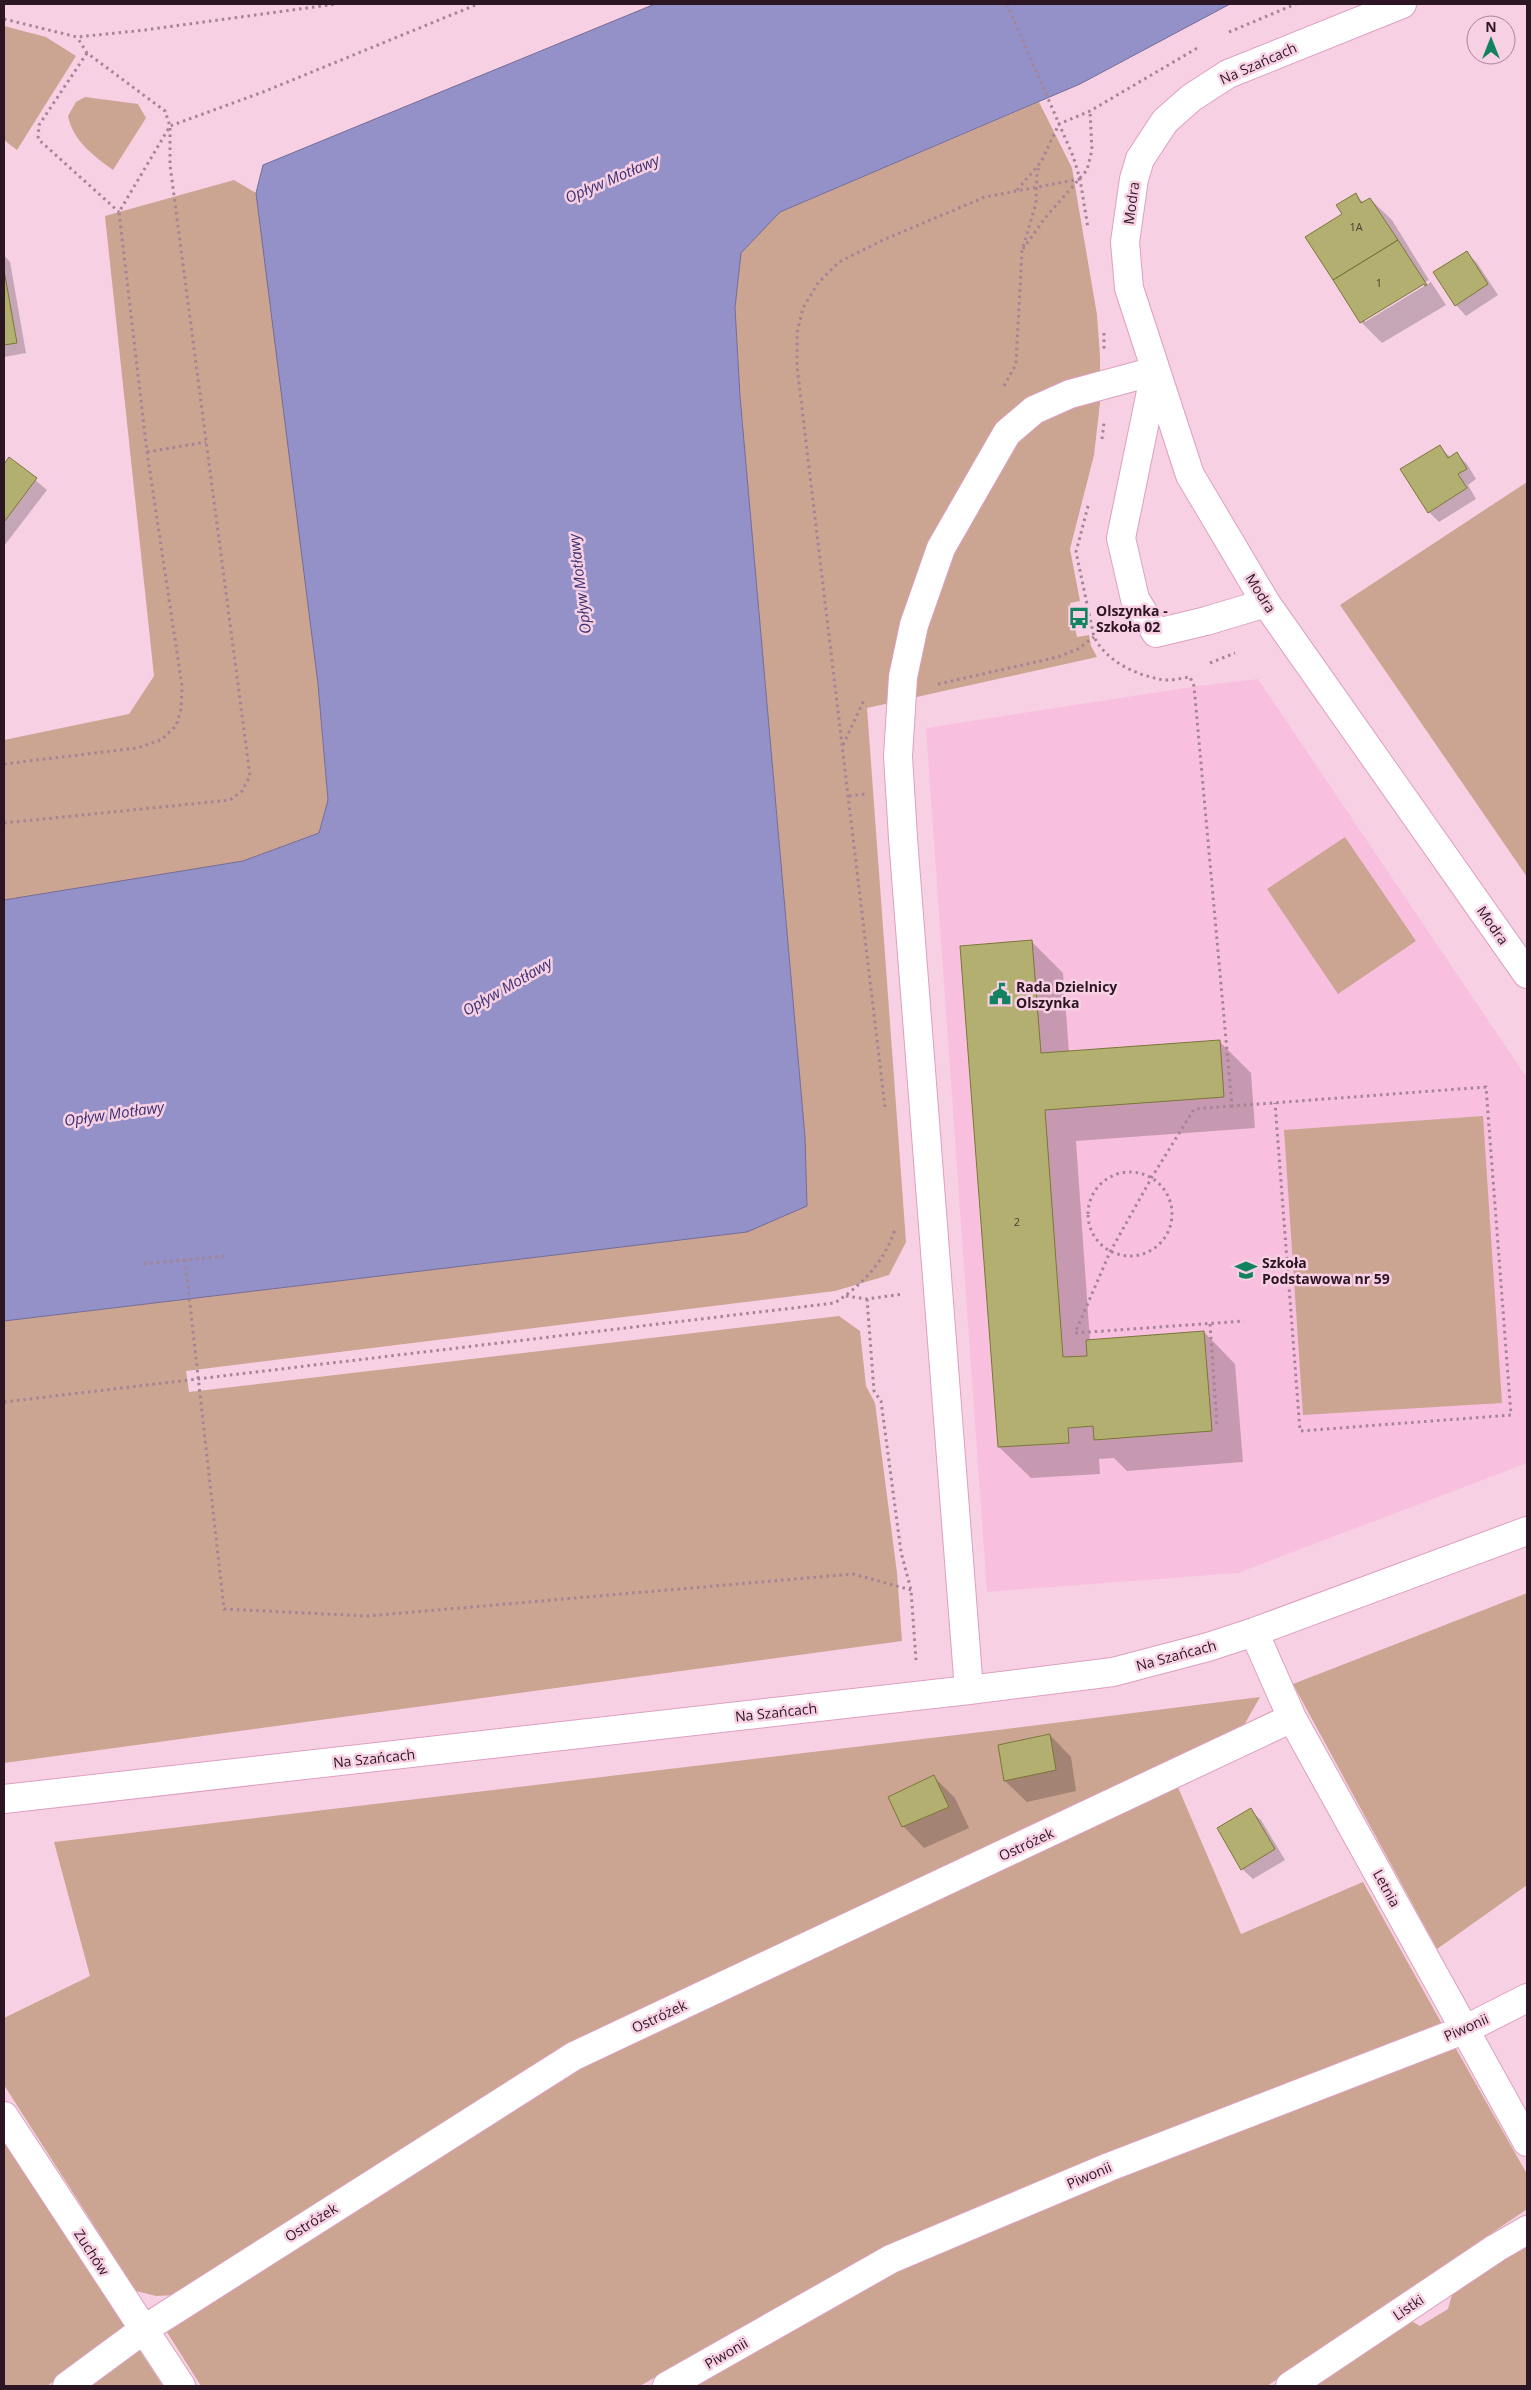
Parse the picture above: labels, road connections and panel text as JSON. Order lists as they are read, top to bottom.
{
  "streets": {
    "street": [
      "Na Szańcach",
      "Modra",
      "Ostróżek",
      "Letnia",
      "Piwonii",
      "Zuchów",
      "Listki"
    ]
  },
  "crossings": [
    ["Na Szańcach", "Modra"],
    ["Na Szańcach", "Letnia"],
    ["Ostróżek", "Letnia"],
    ["Ostróżek", "Zuchów"],
    ["Letnia", "Piwonii"]
  ],
  "water": ["Opływ Motławy"],
  "places": {
    "bus stop": ["Olszynka - Szkoła 02"],
    "public building": ["Rada Dzielnicy Olszynka"],
    "school or university": ["Szkoła Podstawowa nr 59"]
  },
  "house_numbers": ["1A", "1", "2"],
  "north": "top"
}
